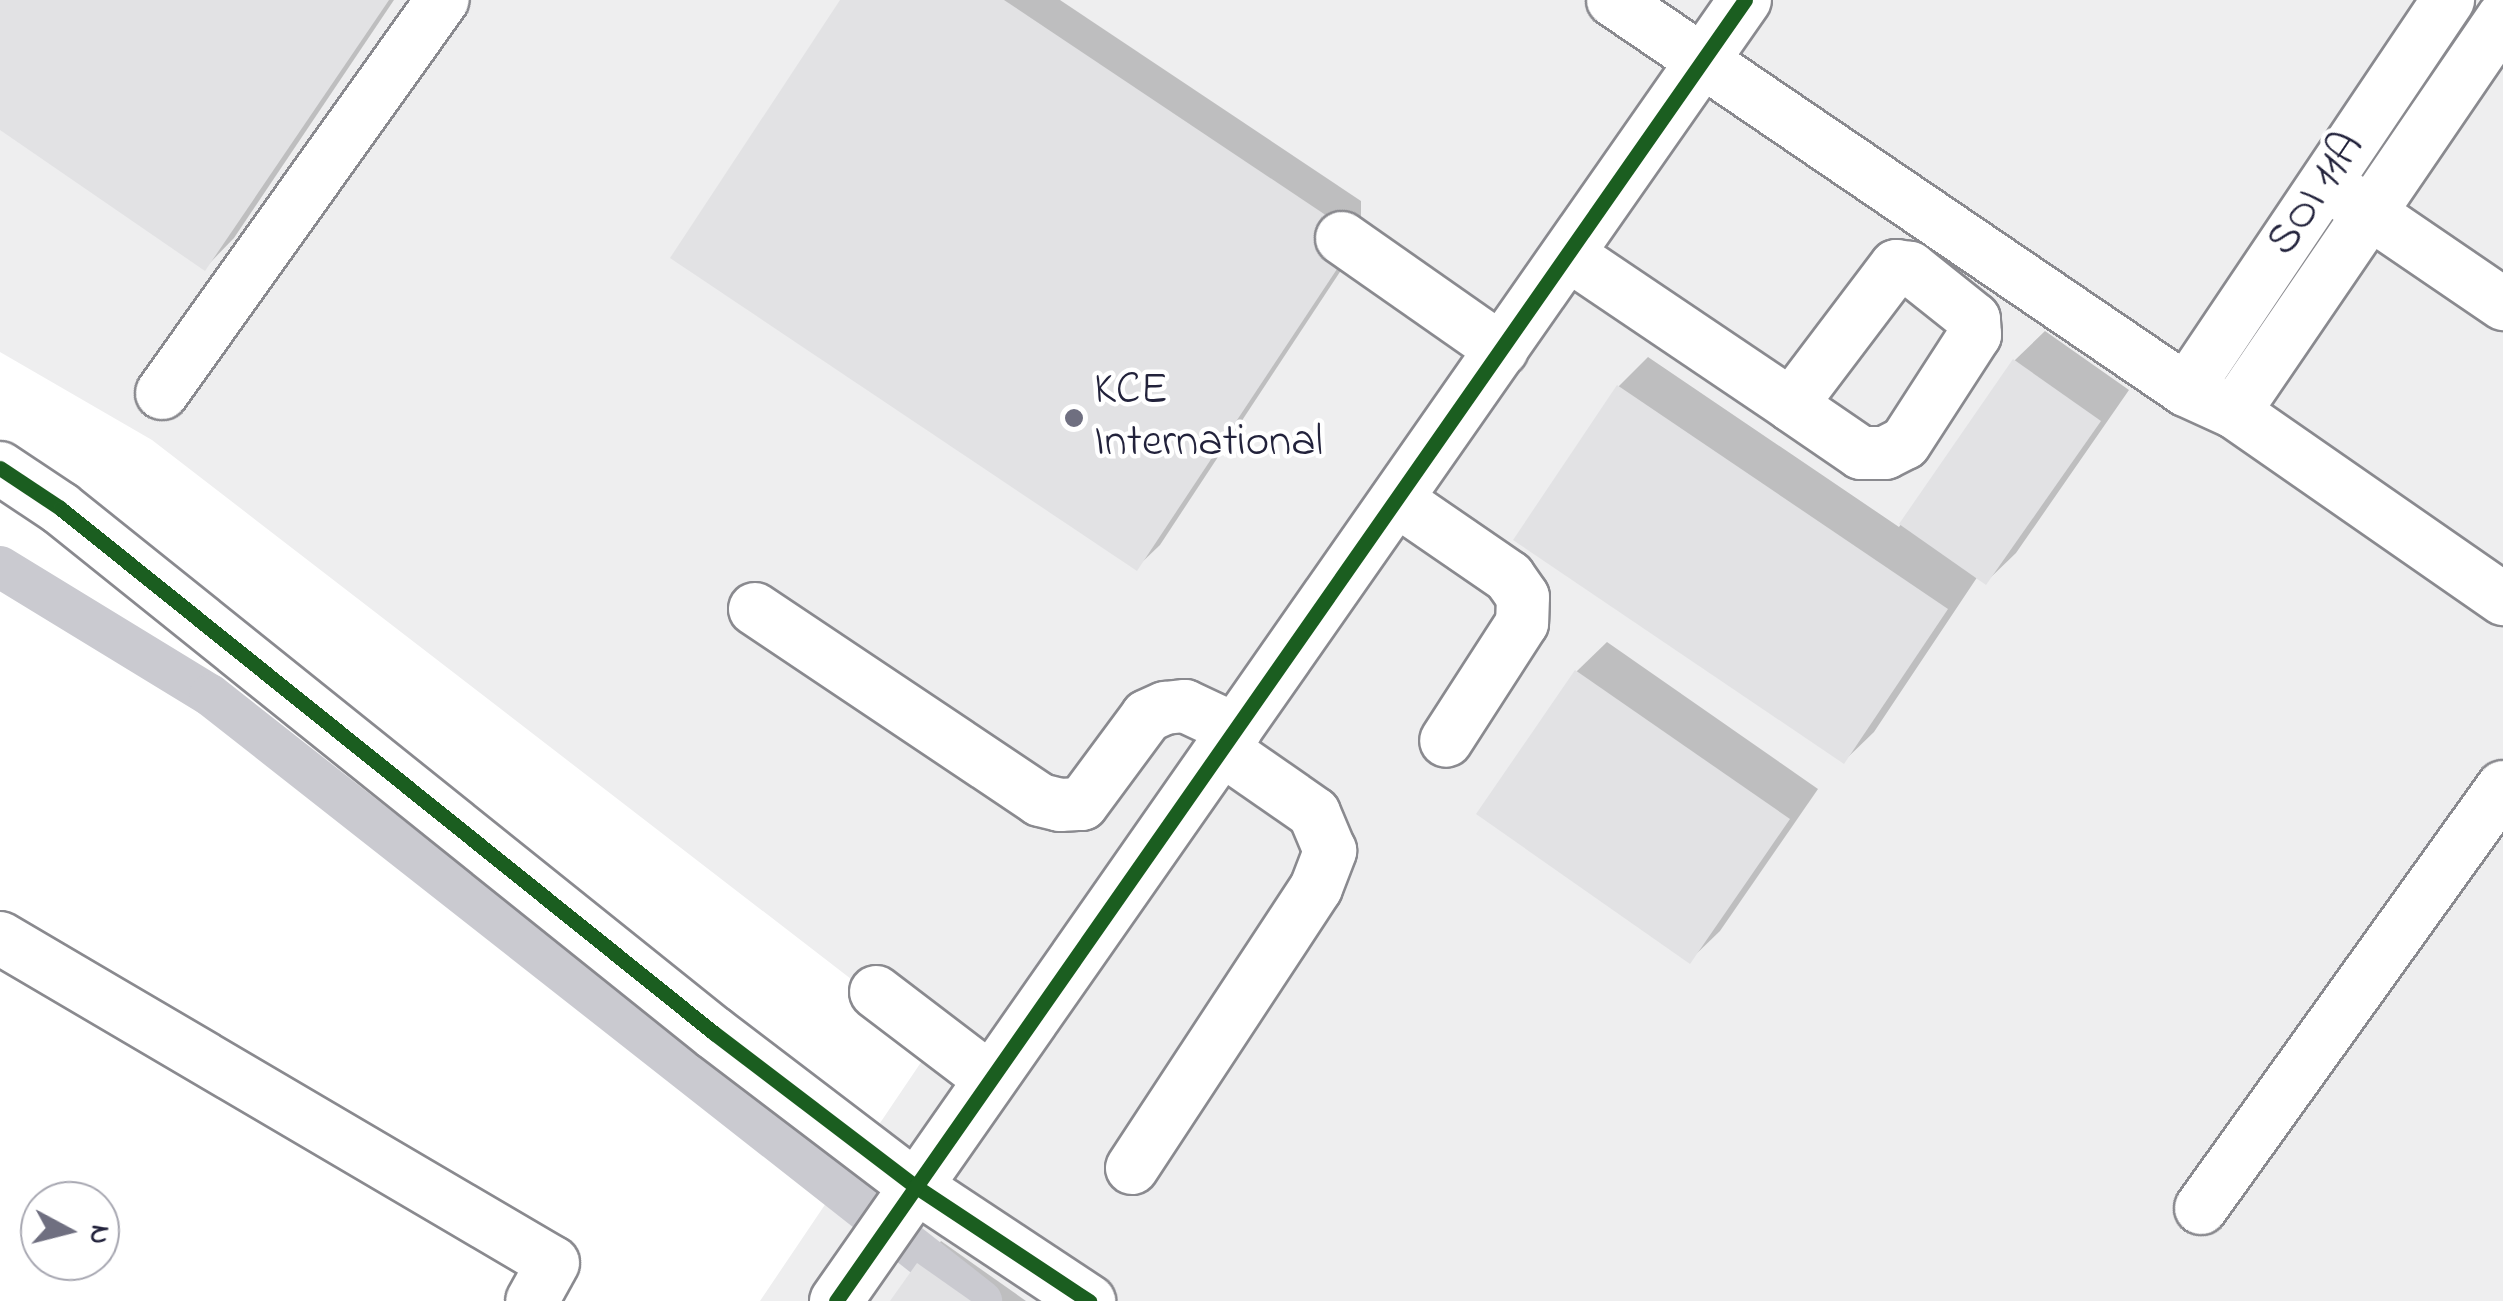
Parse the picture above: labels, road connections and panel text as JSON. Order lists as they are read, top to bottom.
{
  "streets": {
    "street": ["SOI 11A"]
  },
  "places": ["KCE International"],
  "north": "right"
}
